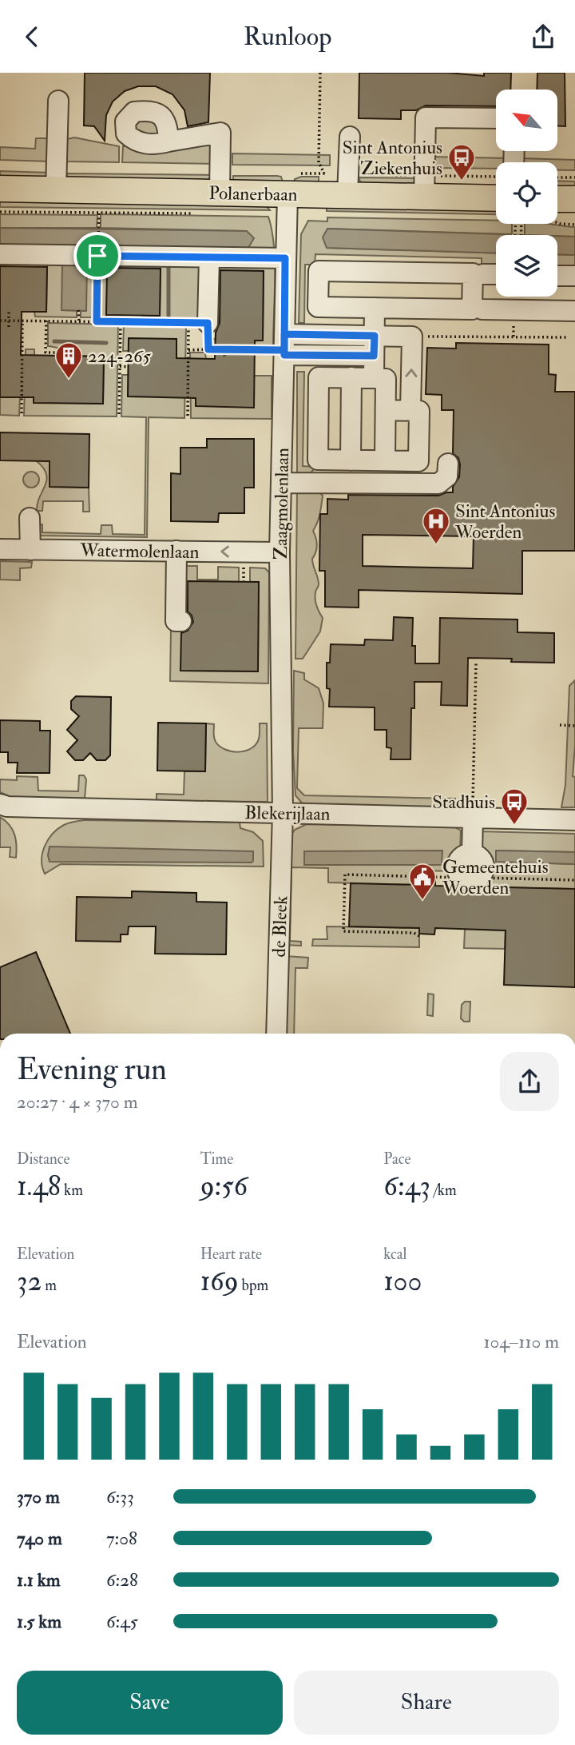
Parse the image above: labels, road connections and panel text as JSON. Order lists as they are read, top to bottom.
{
  "streets": {
    "main road": ["Polanerbaan"],
    "street": [
      "Zaagmolenlaan",
      "Watermolenlaan",
      "Blekerijlaan",
      "de Bleek"
    ]
  },
  "crossings": [
    ["Polanerbaan", "Zaagmolenlaan"],
    ["Zaagmolenlaan", "Watermolenlaan"],
    ["Zaagmolenlaan", "Blekerijlaan"],
    ["Zaagmolenlaan", "de Bleek"],
    ["Blekerijlaan", "de Bleek"]
  ],
  "one_way": ["Watermolenlaan"],
  "places": {
    "bus stop": ["Sint Antonius Ziekenhuis", "Stadhuis"],
    "building": ["224-265"],
    "hospital": ["Sint Antonius Woerden"],
    "public building": ["Gemeentehuis Woerden"]
  },
  "north": "top left",
  "page": {
    "header": "Runloop",
    "heading": ["Evening run", "20:27 · 4 × 370 m"],
    "stats": [
      ["Distance", "1.48 km"],
      ["Time", "9:56"],
      ["Pace", "6:43 /km"],
      ["Elevation", "32 m"],
      ["Heart rate", "169 bpm"],
      ["kcal", "100"]
    ],
    "chart": ["Elevation", "104–110 m"],
    "list": [
      {
        "name": "370 m",
        "note": "6:33"
      },
      {
        "name": "740 m",
        "note": "7:08"
      },
      {
        "name": "1.1 km",
        "note": "6:28"
      },
      {
        "name": "1.5 km",
        "note": "6:45"
      }
    ],
    "buttons": ["Save", "Share"]
  }
}
